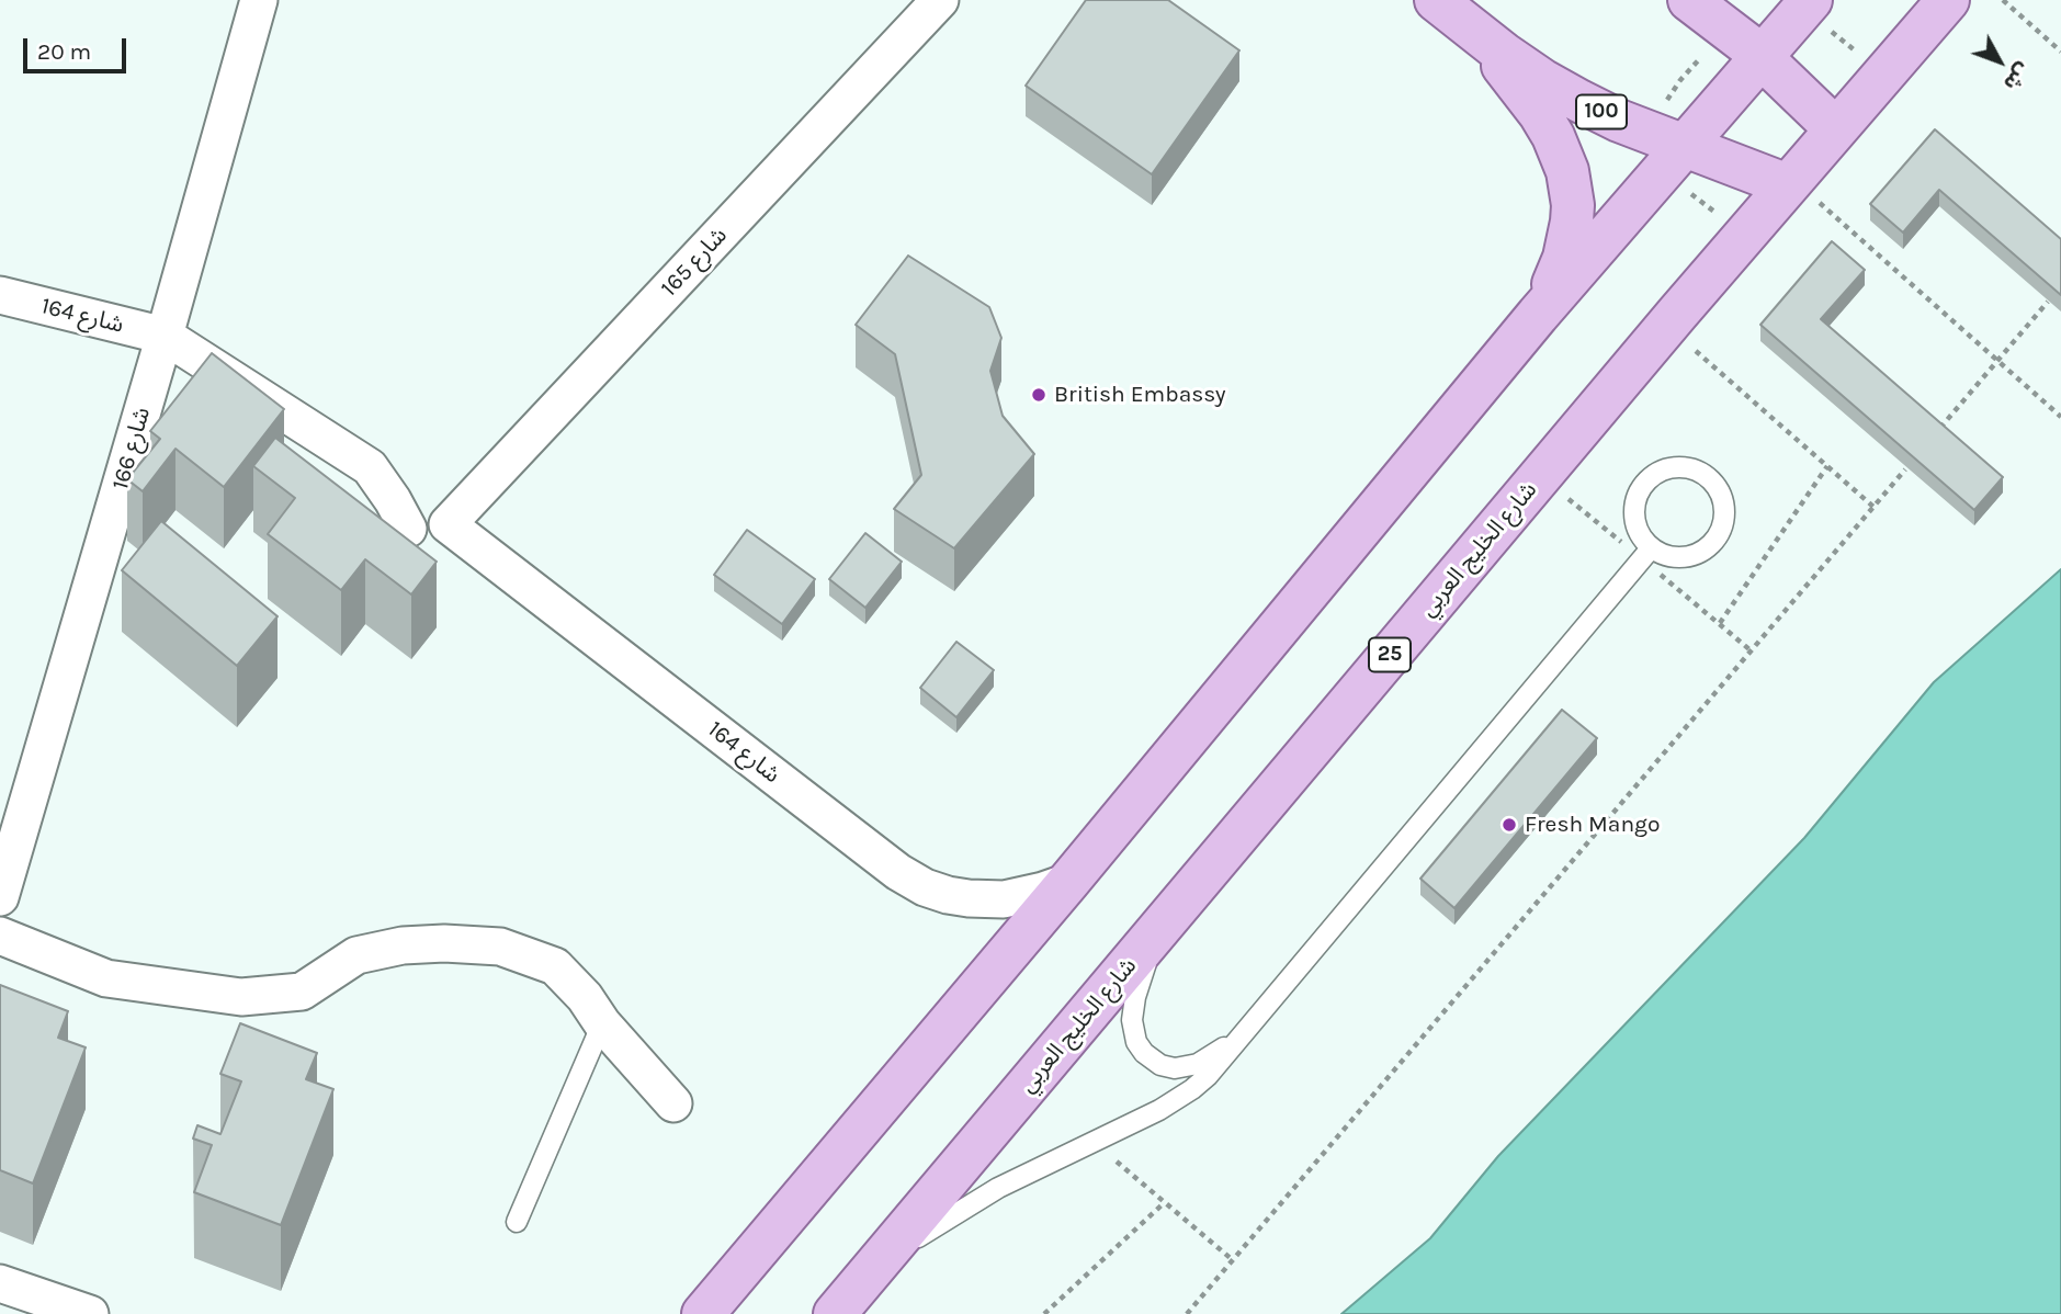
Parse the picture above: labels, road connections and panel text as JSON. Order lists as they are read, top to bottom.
{
  "streets": {
    "main road": ["100", "شارع الخليج العربي", "25"],
    "street": ["شارع 165", "شارع 164", "شارع 166"]
  },
  "crossings": [
    ["100", "شارع الخليج العربي"],
    ["شارع 165", "شارع 164"],
    ["شارع 164", "شارع 166"]
  ],
  "places": ["British Embassy", "Fresh Mango"],
  "scale_bar": "20 m",
  "north": "bottom right"
}
